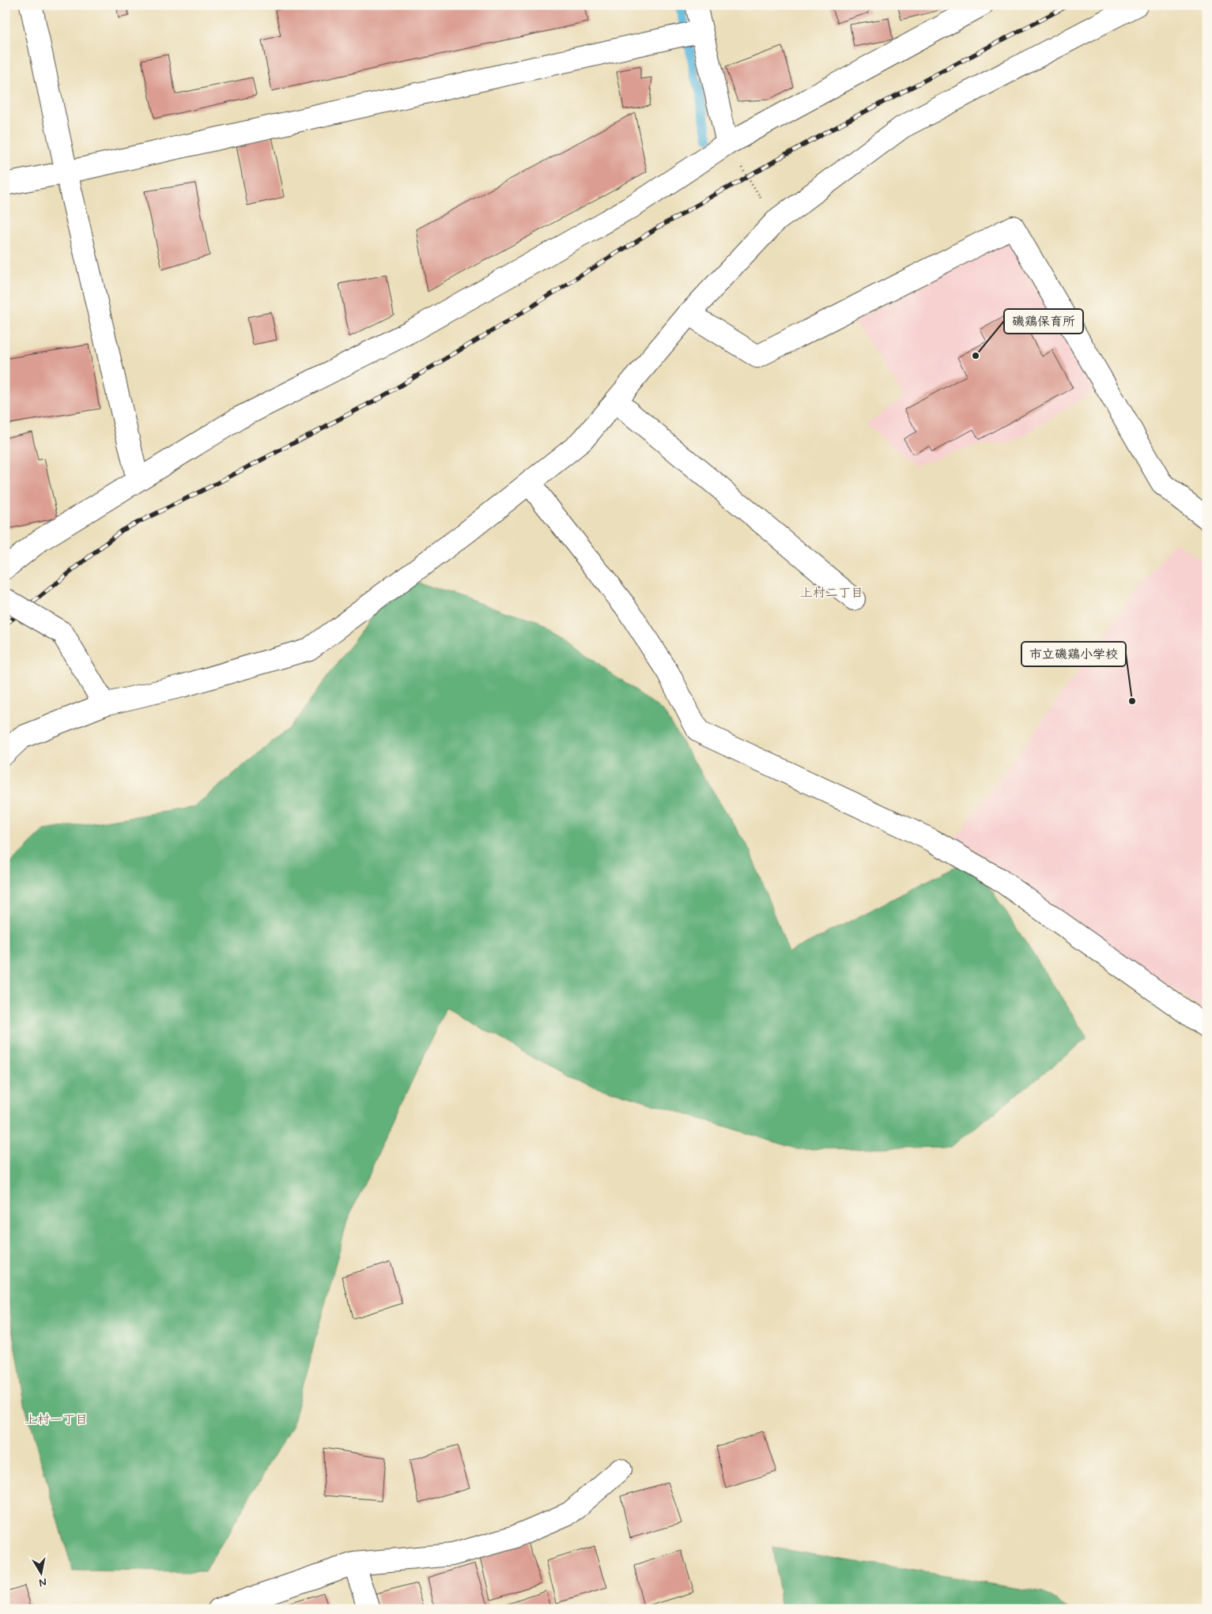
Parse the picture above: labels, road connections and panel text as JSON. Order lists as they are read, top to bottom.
{
  "districts": ["上村二丁目", "上村一丁目"],
  "places": ["磯鶏保育所", "市立磯鶏小学校"],
  "north": "bottom"
}
